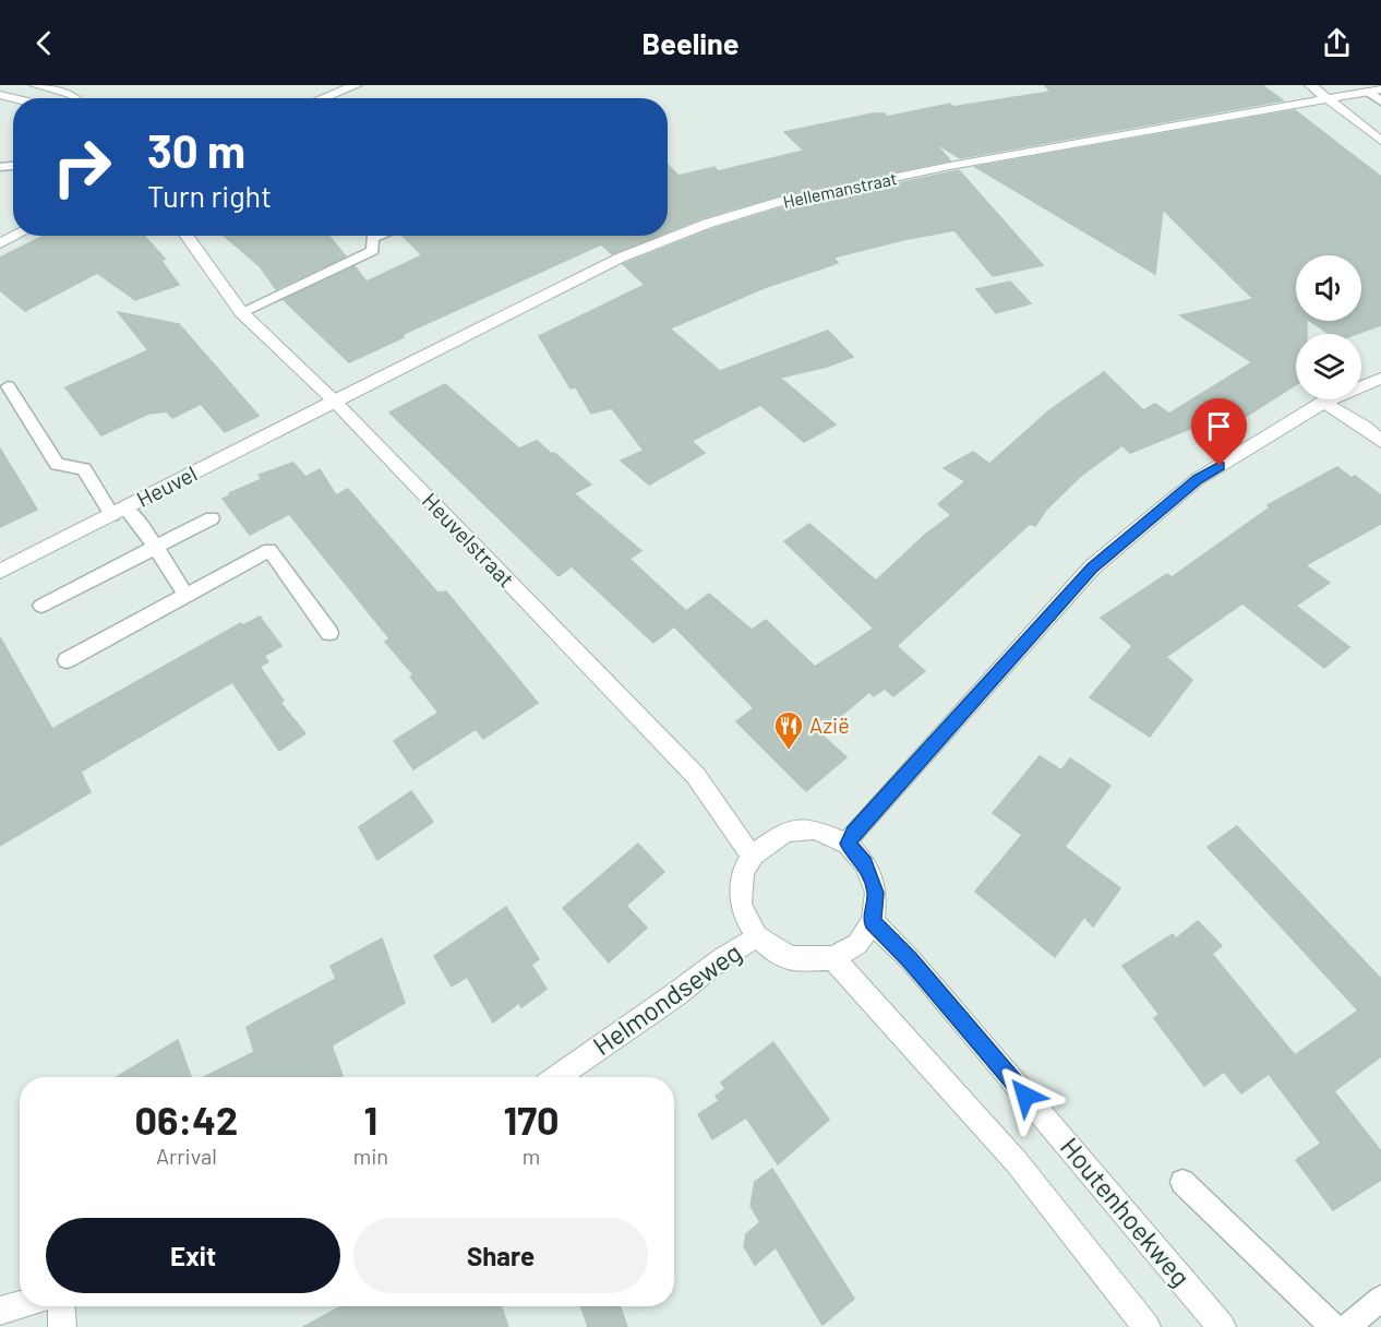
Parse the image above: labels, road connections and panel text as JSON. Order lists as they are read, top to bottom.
{
  "streets": {
    "street": [
      "Hellemanstraat",
      "Heuvel",
      "Heuvelstraat",
      "Helmondseweg",
      "Houtenhoekweg"
    ]
  },
  "crossings": [
    ["Hellemanstraat", "Heuvel"],
    ["Hellemanstraat", "Heuvelstraat"],
    ["Heuvel", "Heuvelstraat"],
    ["Heuvelstraat", "Helmondseweg"],
    ["Heuvelstraat", "Houtenhoekweg"],
    ["Helmondseweg", "Houtenhoekweg"]
  ],
  "places": {
    "restaurant": ["Azië"]
  },
  "page": {
    "header": "Beeline",
    "turn": ["30 m", "Turn right"],
    "eta": [
      "06:42",
      "Arrival",
      "1",
      "min",
      "170",
      "m"
    ],
    "buttons": ["Exit", "Share"]
  }
}
